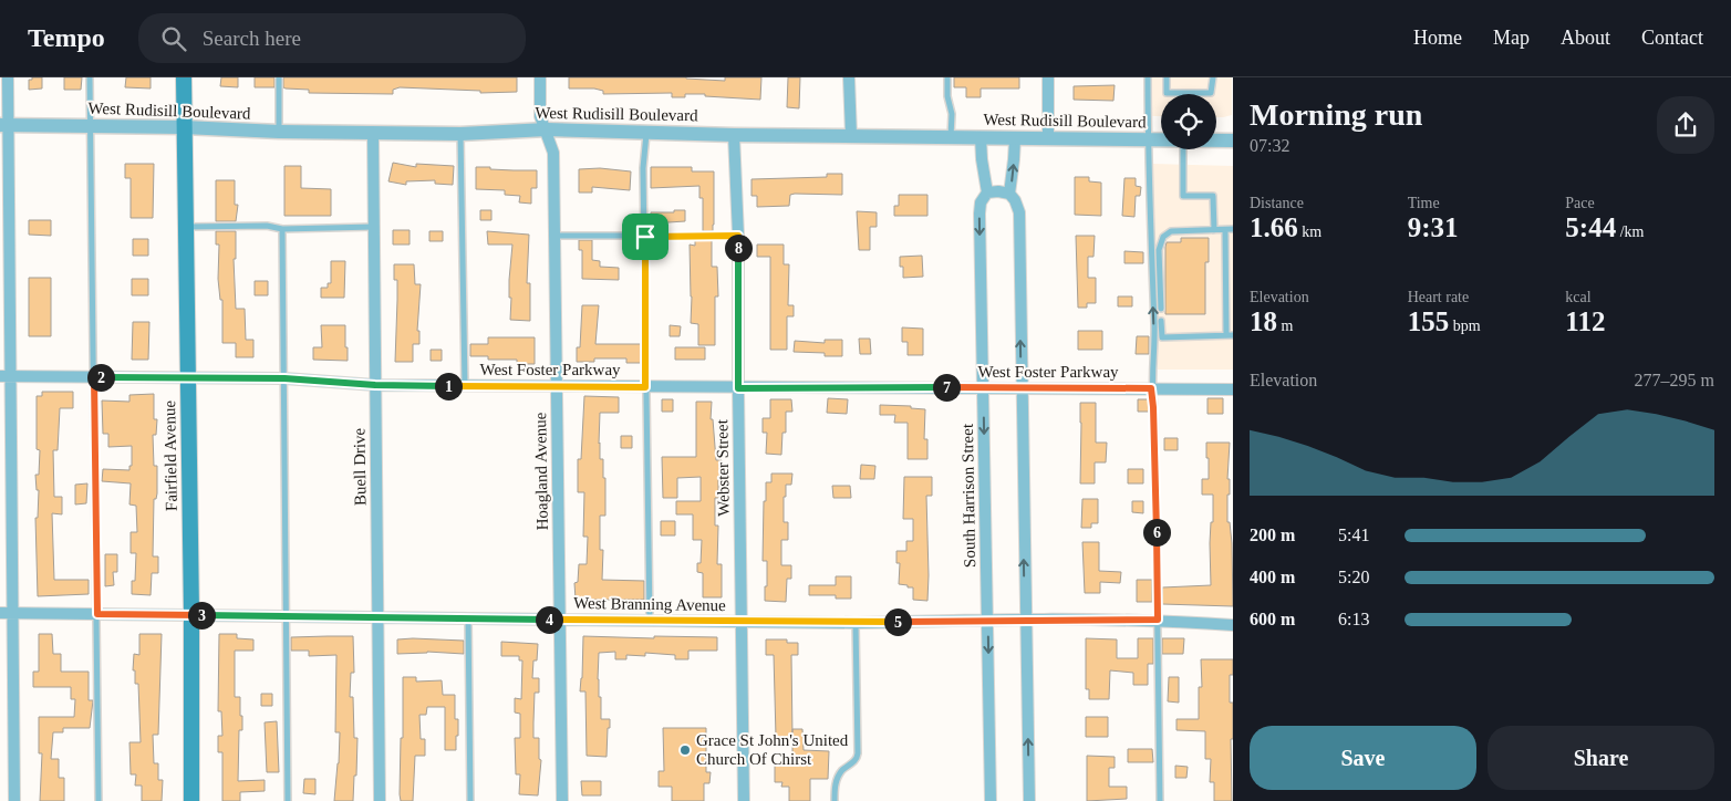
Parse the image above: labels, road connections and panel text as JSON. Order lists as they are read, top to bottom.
{
  "streets": {
    "main road": ["Fairfield Avenue"],
    "street": [
      "West Rudisill Boulevard",
      "West Foster Parkway",
      "Buell Drive",
      "Webster Street",
      "Hoagland Avenue",
      "South Harrison Street",
      "West Branning Avenue"
    ]
  },
  "crossings": [
    ["West Rudisill Boulevard", "Fairfield Avenue"],
    ["West Rudisill Boulevard", "Buell Drive"],
    ["West Rudisill Boulevard", "Webster Street"],
    ["West Rudisill Boulevard", "Hoagland Avenue"],
    ["West Rudisill Boulevard", "South Harrison Street"],
    ["West Foster Parkway", "Fairfield Avenue"],
    ["West Foster Parkway", "Buell Drive"],
    ["West Foster Parkway", "Webster Street"],
    ["West Foster Parkway", "Hoagland Avenue"],
    ["West Foster Parkway", "South Harrison Street"],
    ["Fairfield Avenue", "West Branning Avenue"],
    ["Buell Drive", "West Branning Avenue"],
    ["Webster Street", "West Branning Avenue"],
    ["Hoagland Avenue", "West Branning Avenue"],
    ["South Harrison Street", "West Branning Avenue"]
  ],
  "places": ["Grace St John's United Church Of Chirst"],
  "page": {
    "header": "Tempo",
    "search": "Search here",
    "nav": [
      "Home",
      "Map",
      "About",
      "Contact"
    ],
    "heading": ["Morning run", "07:32"],
    "stats": [
      ["Distance", "1.66 km"],
      ["Time", "9:31"],
      ["Pace", "5:44 /km"],
      ["Elevation", "18 m"],
      ["Heart rate", "155 bpm"],
      ["kcal", "112"]
    ],
    "pins": [
      "8",
      "2",
      "1",
      "7",
      "6",
      "3",
      "4",
      "5"
    ],
    "chart": ["Elevation", "277–295 m"],
    "list": [
      {
        "name": "200 m",
        "note": "5:41"
      },
      {
        "name": "400 m",
        "note": "5:20"
      },
      {
        "name": "600 m",
        "note": "6:13"
      }
    ],
    "buttons": ["Save", "Share"]
  }
}
